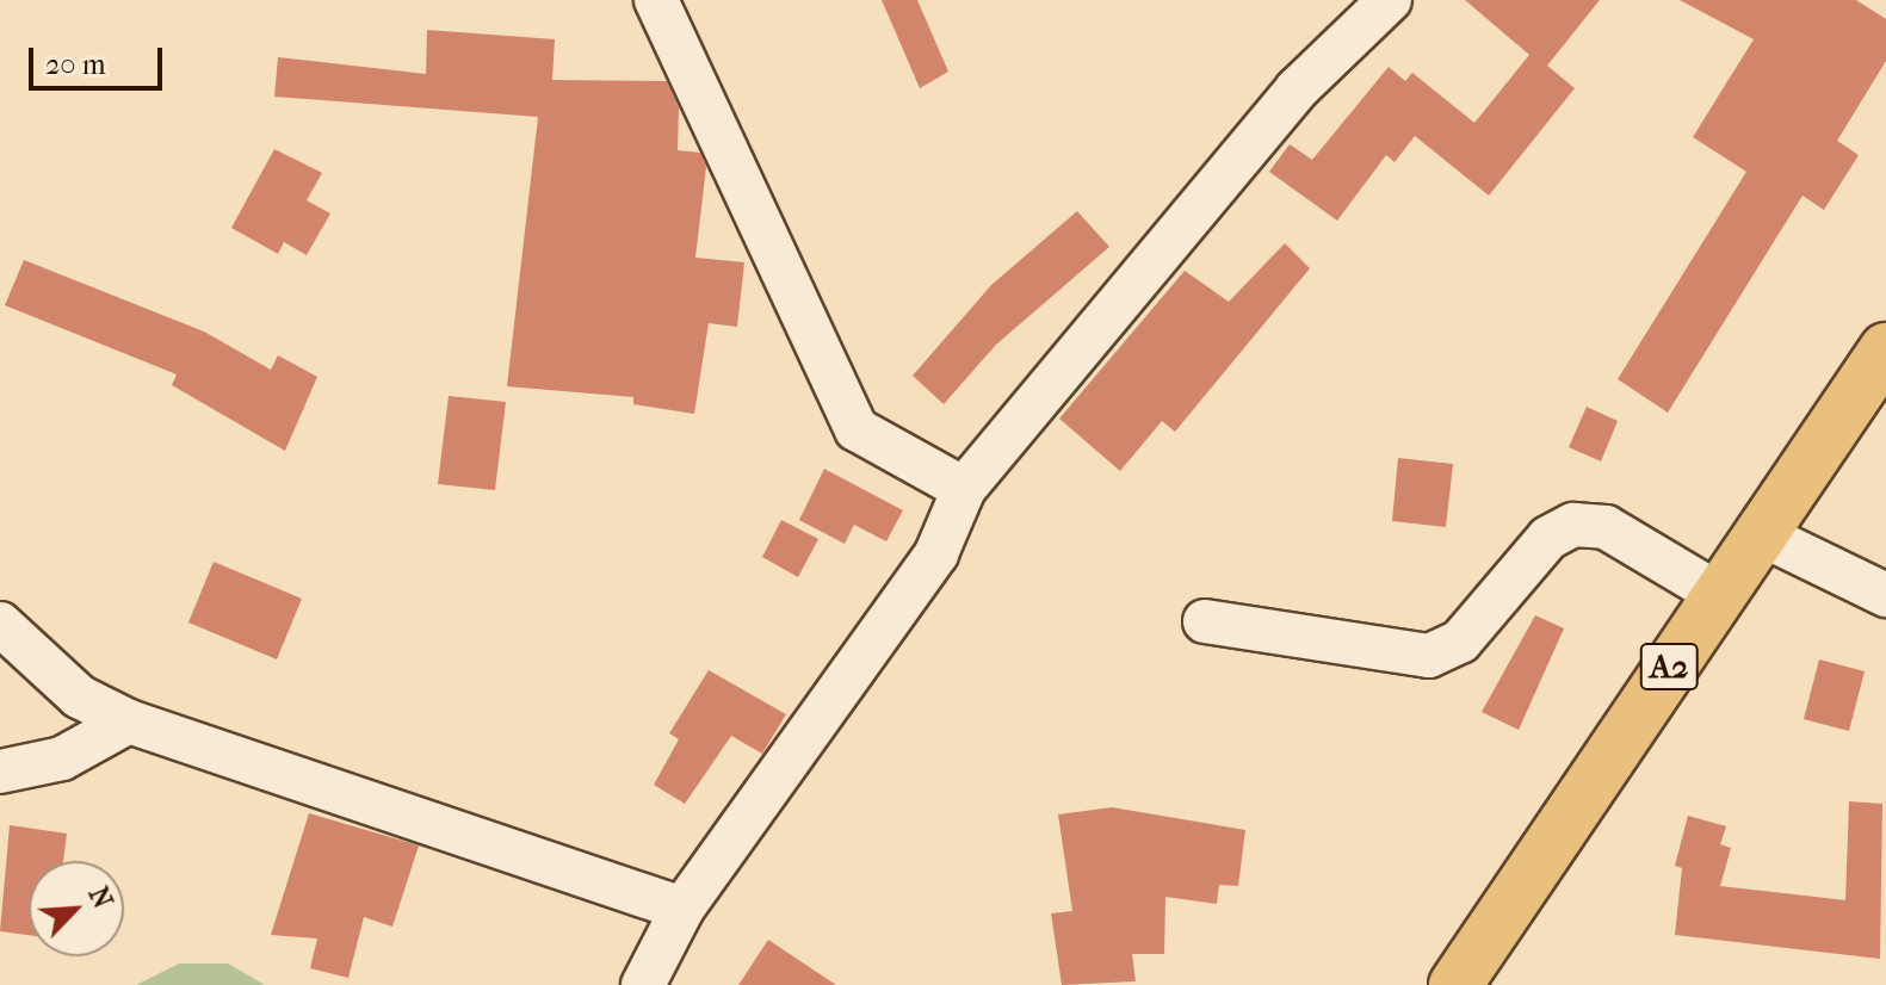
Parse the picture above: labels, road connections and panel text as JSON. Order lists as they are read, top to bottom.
{
  "streets": {
    "main road": ["A2"]
  },
  "scale_bar": "20 m",
  "north": "top right"
}
